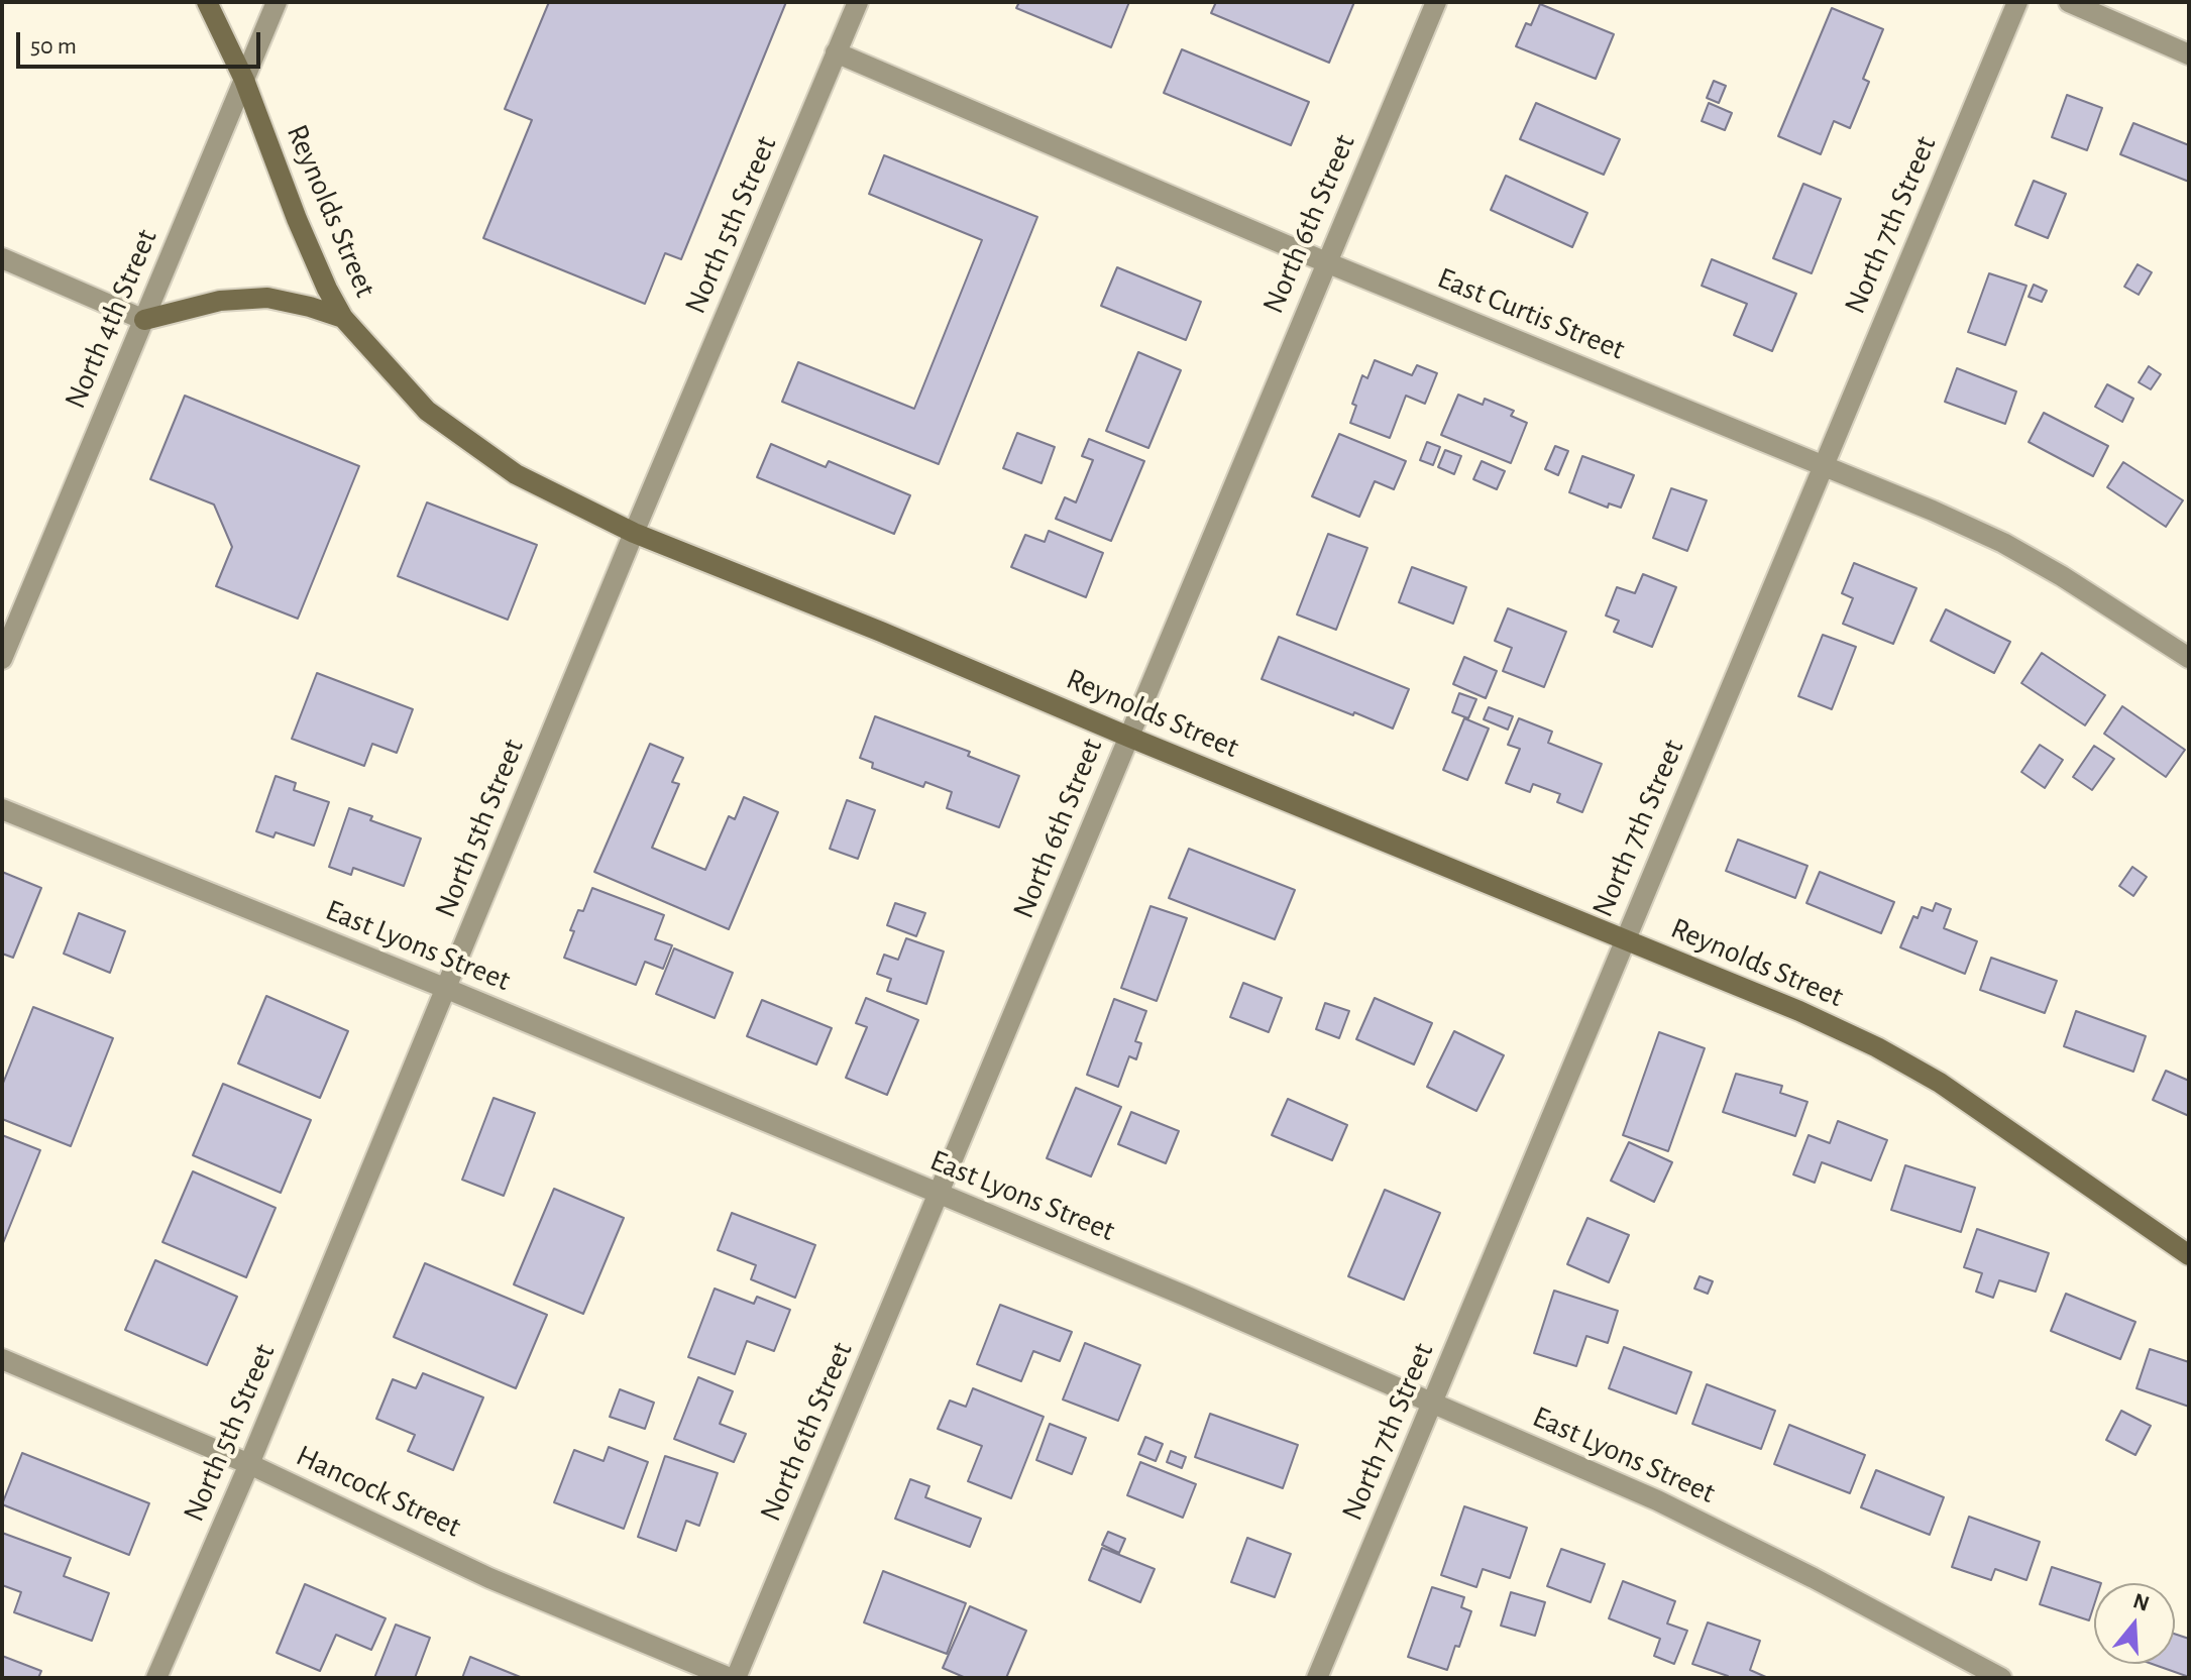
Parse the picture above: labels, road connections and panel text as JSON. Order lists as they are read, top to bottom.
{
  "streets": {
    "main road": ["Reynolds Street"],
    "street": [
      "North 6th Street",
      "North 5th Street",
      "North 7th Street",
      "East Curtis Street",
      "North 4th Street",
      "East Lyons Street",
      "Hancock Street"
    ]
  },
  "crossings": [
    ["Reynolds Street", "North 6th Street"],
    ["Reynolds Street", "North 5th Street"],
    ["Reynolds Street", "North 7th Street"],
    ["Reynolds Street", "North 4th Street"],
    ["North 6th Street", "East Curtis Street"],
    ["North 6th Street", "East Lyons Street"],
    ["North 6th Street", "Hancock Street"],
    ["North 5th Street", "East Curtis Street"],
    ["North 5th Street", "East Lyons Street"],
    ["North 5th Street", "Hancock Street"],
    ["North 7th Street", "East Curtis Street"],
    ["North 7th Street", "East Lyons Street"]
  ],
  "scale_bar": "50 m",
  "north": "top"
}
